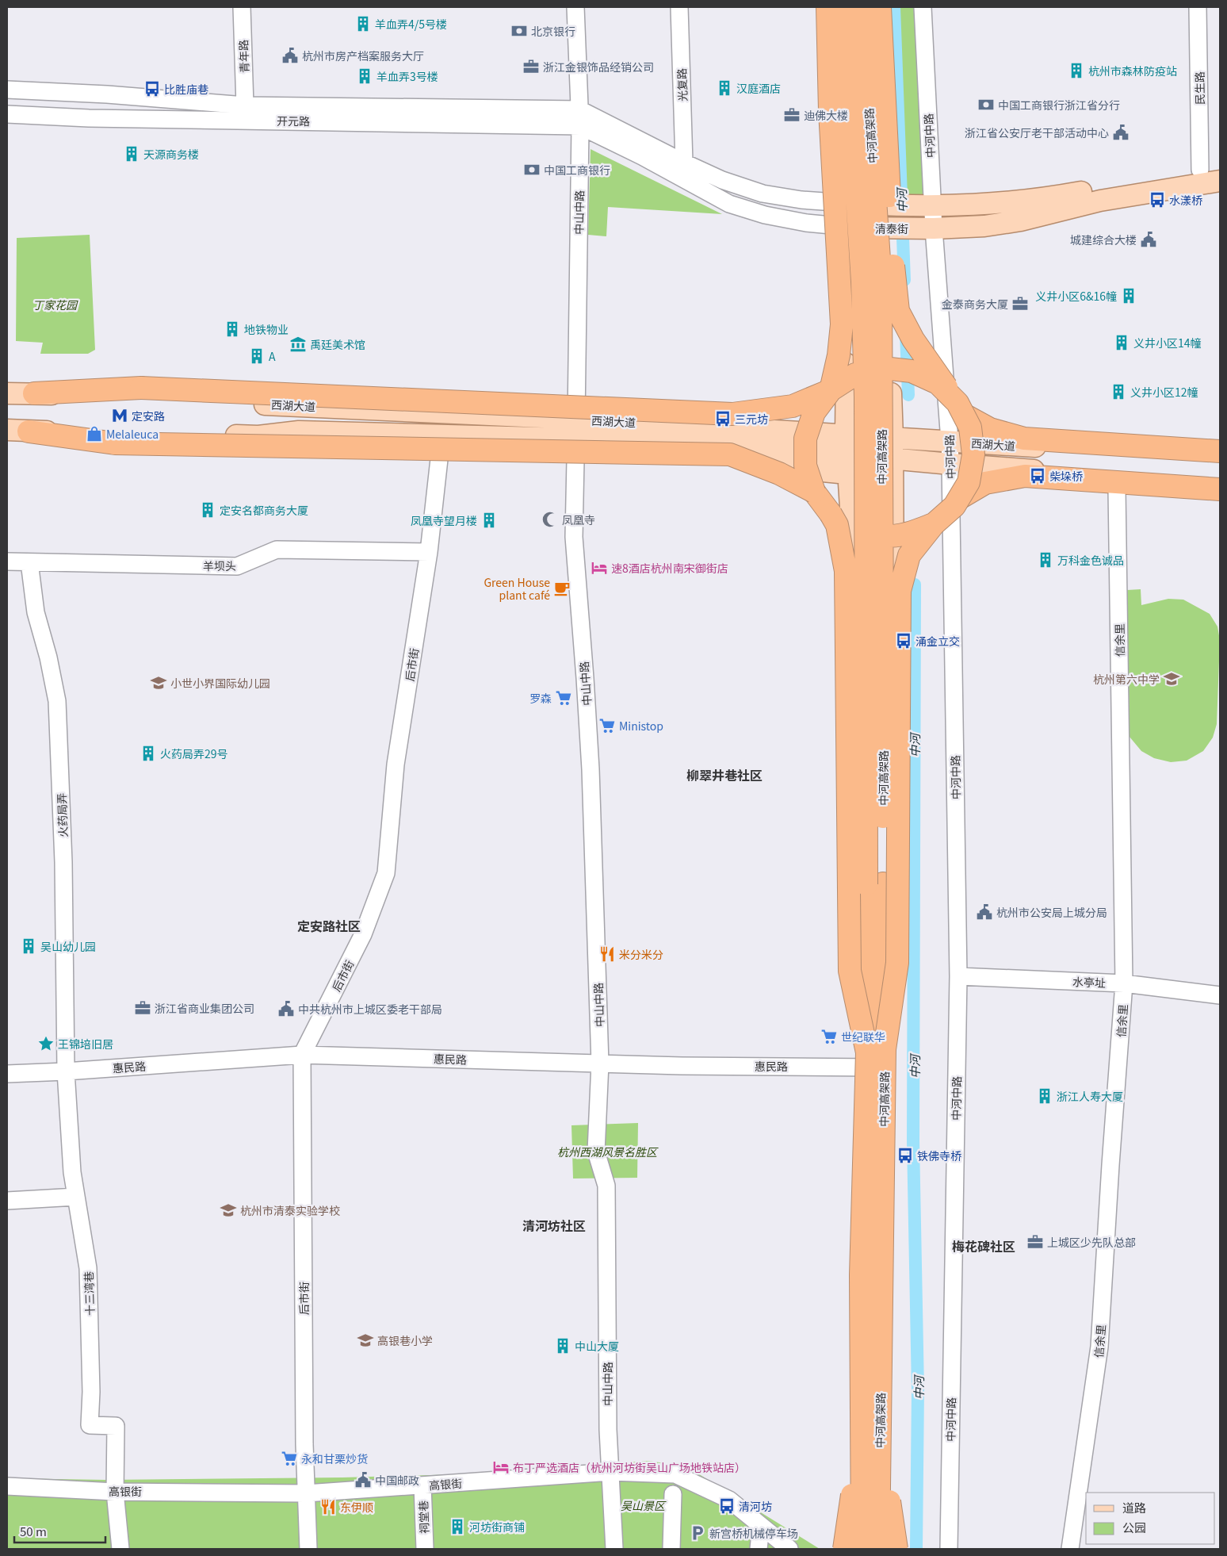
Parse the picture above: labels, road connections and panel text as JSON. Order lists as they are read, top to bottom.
{
  "streets": {
    "highway": ["中河高架路"],
    "main road": ["清泰街", "西湖大道"],
    "street": [
      "青年路",
      "光复路",
      "民生路",
      "开元路",
      "中河中路",
      "中山中路",
      "羊坝头",
      "信余里",
      "后市街",
      "火药局弄",
      "水亭址",
      "惠民路",
      "十三湾巷",
      "高银街",
      "祠堂巷"
    ]
  },
  "crossings": [
    ["青年路", "开元路"],
    ["光复路", "清泰街"],
    ["民生路", "清泰街"],
    ["开元路", "中山中路"],
    ["开元路", "清泰街"],
    ["中河高架路", "惠民路"],
    ["中河中路", "清泰街"],
    ["中河中路", "西湖大道"],
    ["中河中路", "水亭址"],
    ["中山中路", "清泰街"],
    ["中山中路", "西湖大道"],
    ["中山中路", "惠民路"],
    ["中山中路", "高银街"],
    ["羊坝头", "后市街"],
    ["羊坝头", "火药局弄"],
    ["信余里", "水亭址"],
    ["后市街", "惠民路"],
    ["后市街", "高银街"],
    ["火药局弄", "惠民路"],
    ["火药局弄", "十三湾巷"],
    ["惠民路", "十三湾巷"],
    ["十三湾巷", "高银街"],
    ["高银街", "祠堂巷"]
  ],
  "districts": [
    "柳翠井巷社区",
    "定安路社区",
    "清河坊社区",
    "梅花碑社区"
  ],
  "water": ["中河"],
  "parks": ["丁家花园", "杭州西湖风景名胜区", "吴山景区"],
  "places": {
    "building": [
      "羊血弄4/5号楼",
      "杭州市森林防疫站",
      "羊血弄3号楼",
      "汉庭酒店",
      "天源商务楼",
      "义井小区6&16幢",
      "地铁物业",
      "义井小区14幢",
      "A",
      "义井小区12幢",
      "定安名都商务大厦",
      "凤凰寺望月楼",
      "万科金色诚品",
      "火药局弄29号",
      "吴山幼儿园",
      "浙江人寿大厦",
      "中山大厦",
      "河坊街商铺"
    ],
    "bank": ["北京银行", "中国工商银行浙江省分行", "中国工商银行"],
    "public building": [
      "杭州市房产档案服务大厅",
      "浙江省公安厅老干部活动中心",
      "城建综合大楼",
      "杭州市公安局上城分局",
      "中共杭州市上城区委老干部局",
      "中国邮政"
    ],
    "office": [
      "浙江金银饰品经销公司",
      "迪佛大楼",
      "金泰商务大厦",
      "浙江省商业集团公司",
      "上城区少先队总部"
    ],
    "bus stop": [
      "比胜庙巷",
      "水漾桥",
      "三元坊",
      "柴垛桥",
      "涌金立交",
      "铁佛寺桥",
      "清河坊"
    ],
    "museum": ["禹廷美术馆"],
    "metro station": ["定安路"],
    "shop": ["Melaleuca"],
    "mosque": ["凤凰寺"],
    "hotel": ["速8酒店杭州南宋御街店", "布丁严选酒店（杭州河坊街吴山广场地铁站店）"],
    "cafe": ["Green House plant café"],
    "school or university": [
      "杭州第六中学",
      "小世小界国际幼儿园",
      "杭州市清泰实验学校",
      "高银巷小学"
    ],
    "supermarket": [
      "罗森",
      "Ministop",
      "世纪联华",
      "永和甘栗炒货"
    ],
    "restaurant": ["米分米分", "东伊顺"],
    "place": ["王锦培旧居"],
    "parking": ["新宫桥机械停车场"]
  },
  "legend": ["道路", "公园"],
  "scale_bar": "50 m"
}
